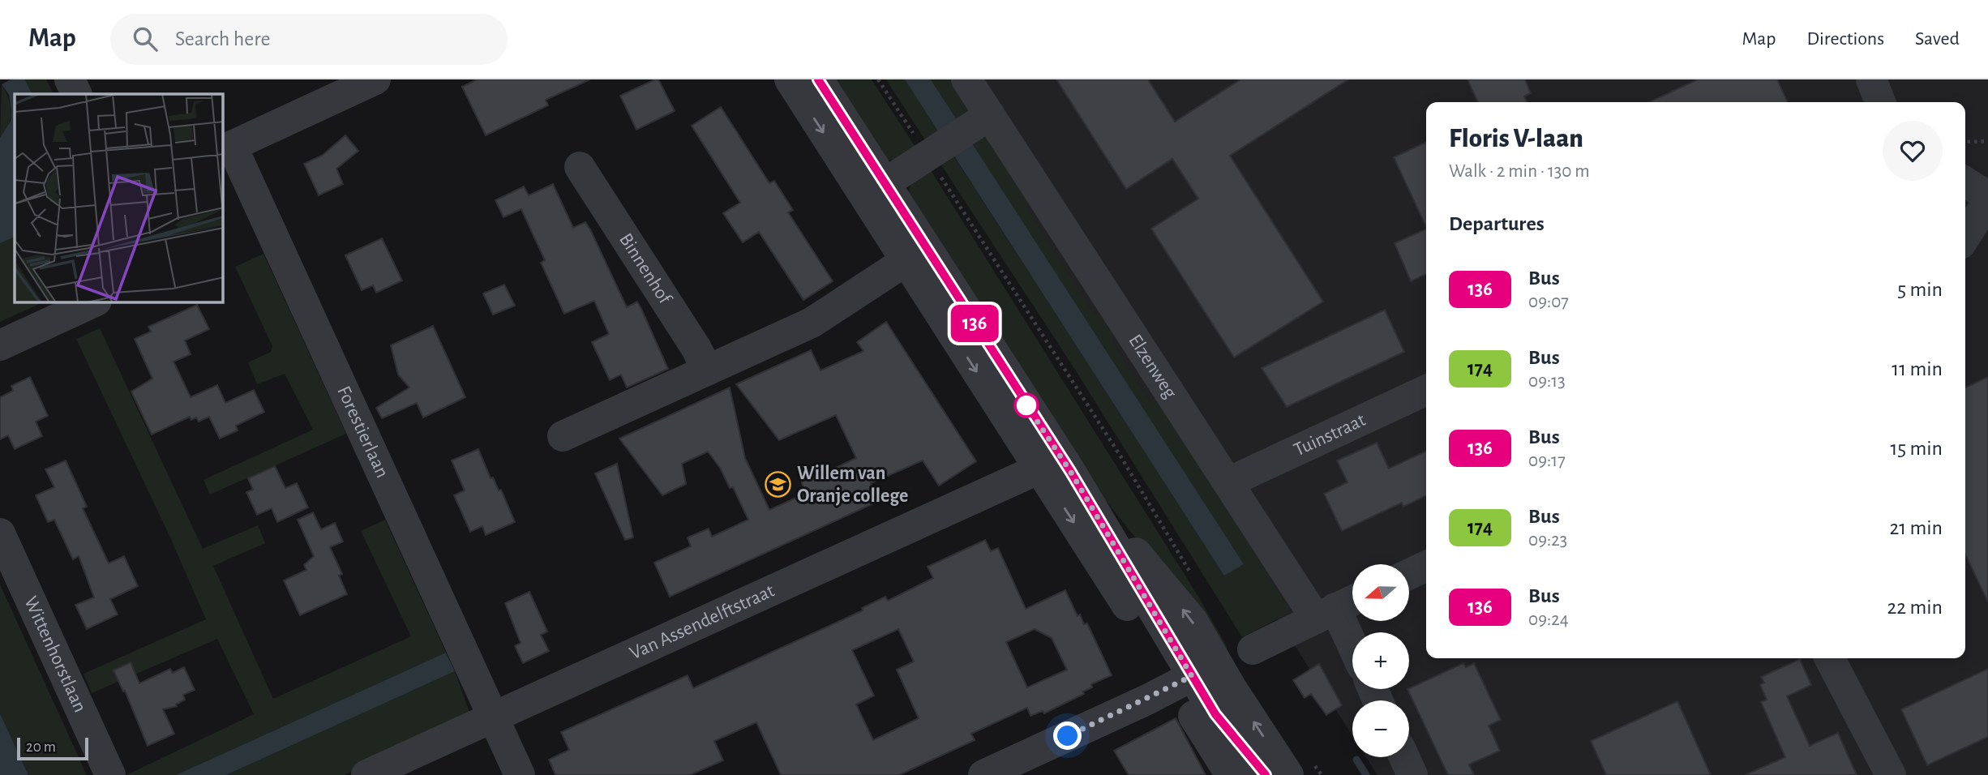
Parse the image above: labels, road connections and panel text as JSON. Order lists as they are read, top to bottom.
{
  "streets": {
    "street": [
      "Binnenhof",
      "Elzenweg",
      "Forestierlaan",
      "Tuinstraat",
      "Van Assendelftstraat",
      "Wittenhorstlaan"
    ]
  },
  "crossings": [
    ["Elzenweg", "Tuinstraat"],
    ["Forestierlaan", "Van Assendelftstraat"]
  ],
  "places": {
    "school or university": ["Willem van Oranje college"]
  },
  "lines": ["bus line 136"],
  "scale_bar": "20 m",
  "north": "left",
  "page": {
    "header": "Map",
    "search": "Search here",
    "nav": ["Map", "Directions", "Saved"],
    "on_map": "136",
    "heading": [
      ["Floris V-laan", "Walk · 2 min · 130 m"],
      "Departures"
    ],
    "list": [
      {
        "mark": "136",
        "name": "Bus",
        "note": "09:07",
        "value": "5 min"
      },
      {
        "mark": "174",
        "name": "Bus",
        "note": "09:13",
        "value": "11 min"
      },
      {
        "mark": "136",
        "name": "Bus",
        "note": "09:17",
        "value": "15 min"
      },
      {
        "mark": "174",
        "name": "Bus",
        "note": "09:23",
        "value": "21 min"
      },
      {
        "mark": "136",
        "name": "Bus",
        "note": "09:24",
        "value": "22 min"
      }
    ],
    "map_buttons": ["+", "−"],
    "scale": "20 m"
  }
}
